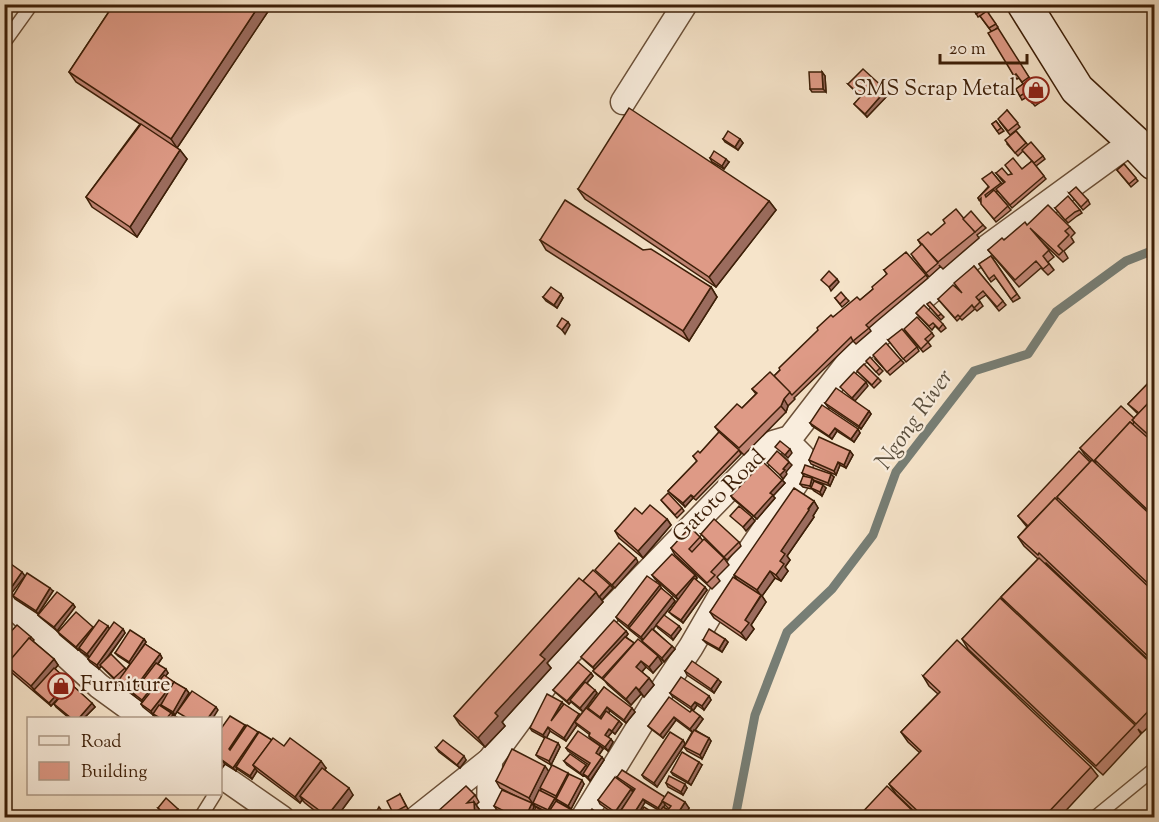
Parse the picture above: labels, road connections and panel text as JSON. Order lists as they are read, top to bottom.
{
  "streets": {
    "street": ["Gatoto Road"]
  },
  "water": ["Ngong River"],
  "places": {
    "shop": ["SMS Scrap Metal", "Furniture"]
  },
  "legend": ["Road", "Building"],
  "scale_bar": "20 m"
}
